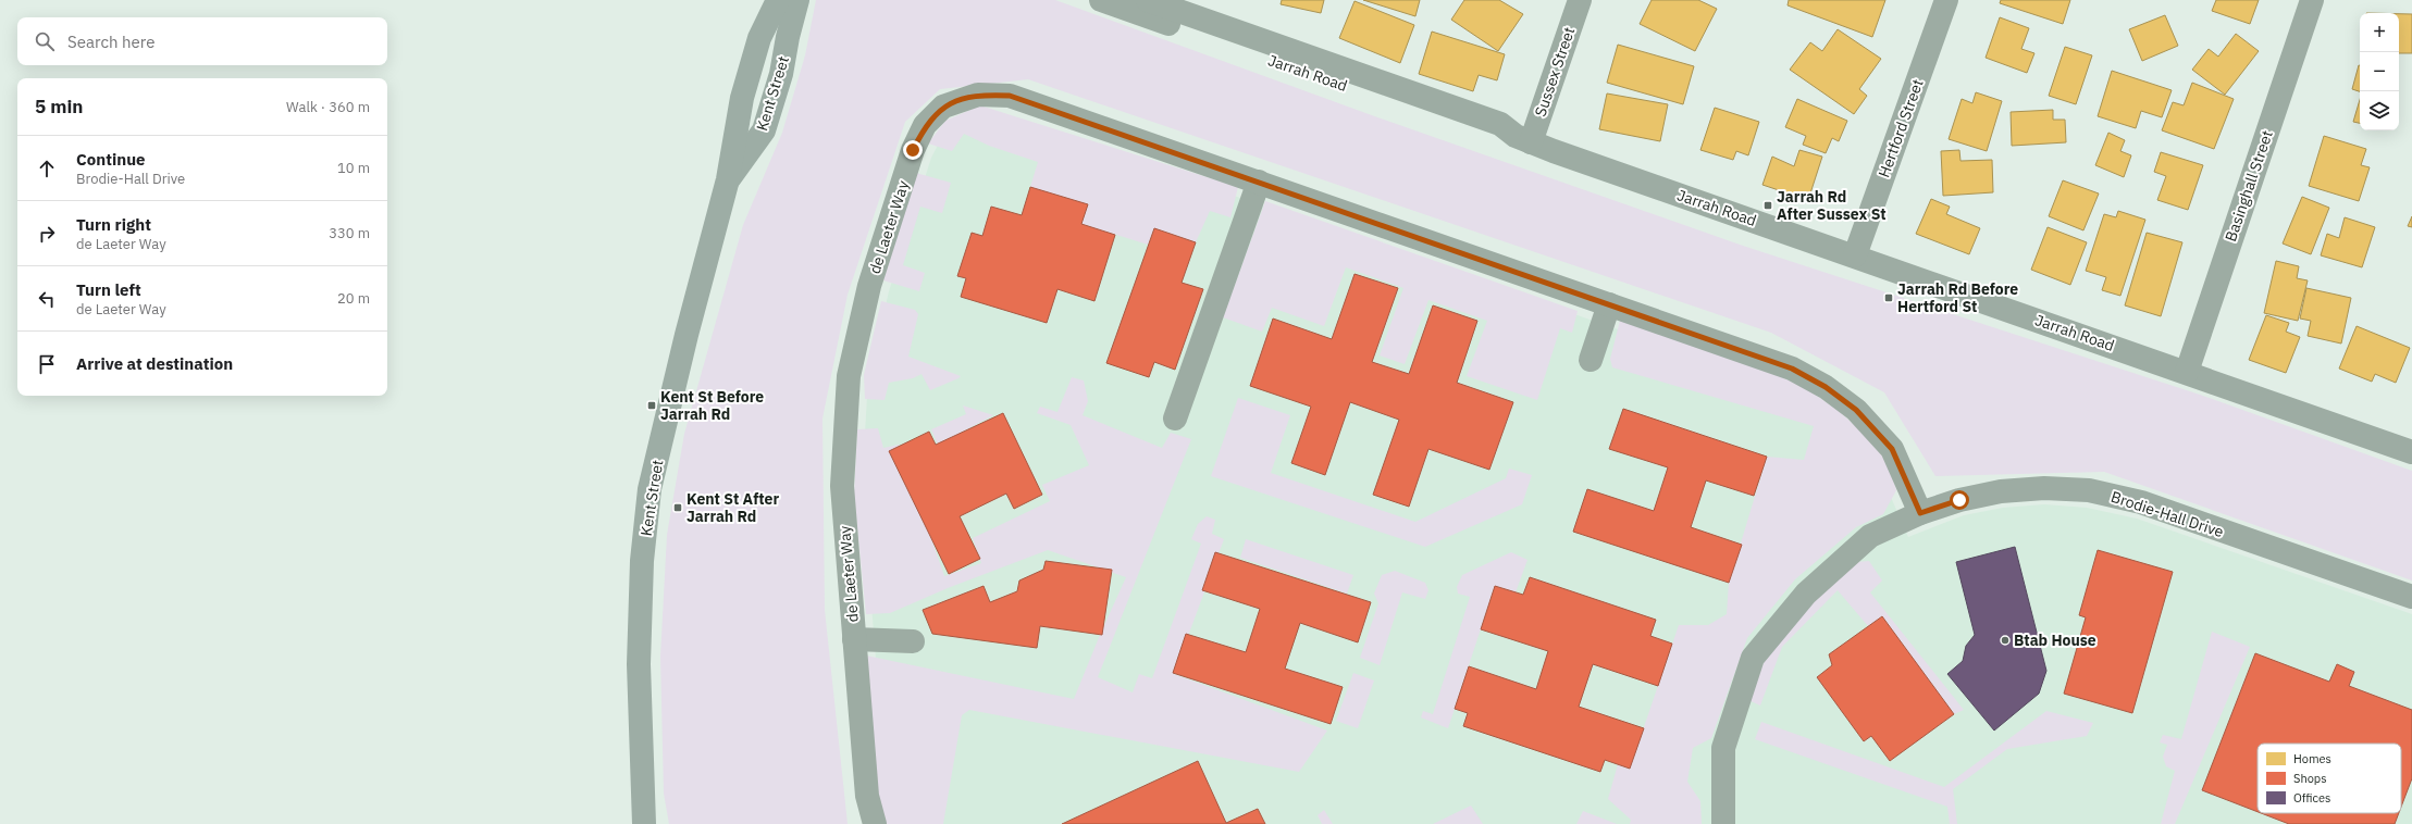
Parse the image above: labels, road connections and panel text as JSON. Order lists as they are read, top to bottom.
{
  "streets": {
    "main road": ["Kent Street"],
    "street": [
      "Sussex Street",
      "Jarrah Road",
      "Hertford Street",
      "Basinghall Street",
      "de Laeter Way",
      "Brodie-Hall Drive"
    ]
  },
  "crossings": [
    ["Sussex Street", "Jarrah Road"],
    ["Jarrah Road", "Hertford Street"],
    ["Jarrah Road", "Basinghall Street"],
    ["de Laeter Way", "Brodie-Hall Drive"]
  ],
  "places": {
    "transit": [
      "Jarrah Rd After Sussex St",
      "Jarrah Rd Before Hertford St",
      "Kent St Before Jarrah Rd",
      "Kent St After Jarrah Rd"
    ],
    "other": ["Btab House"]
  },
  "legend": ["Homes", "Shops", "Offices"],
  "page": {
    "map_buttons": ["+", "−"],
    "search": "Search here",
    "heading": ["5 min", "Walk · 360 m"],
    "list": [
      ["Continue", "Brodie-Hall Drive", "10 m"],
      ["Turn right", "de Laeter Way", "330 m"],
      ["Turn left", "de Laeter Way", "20 m"],
      "Arrive at destination"
    ]
  }
}
